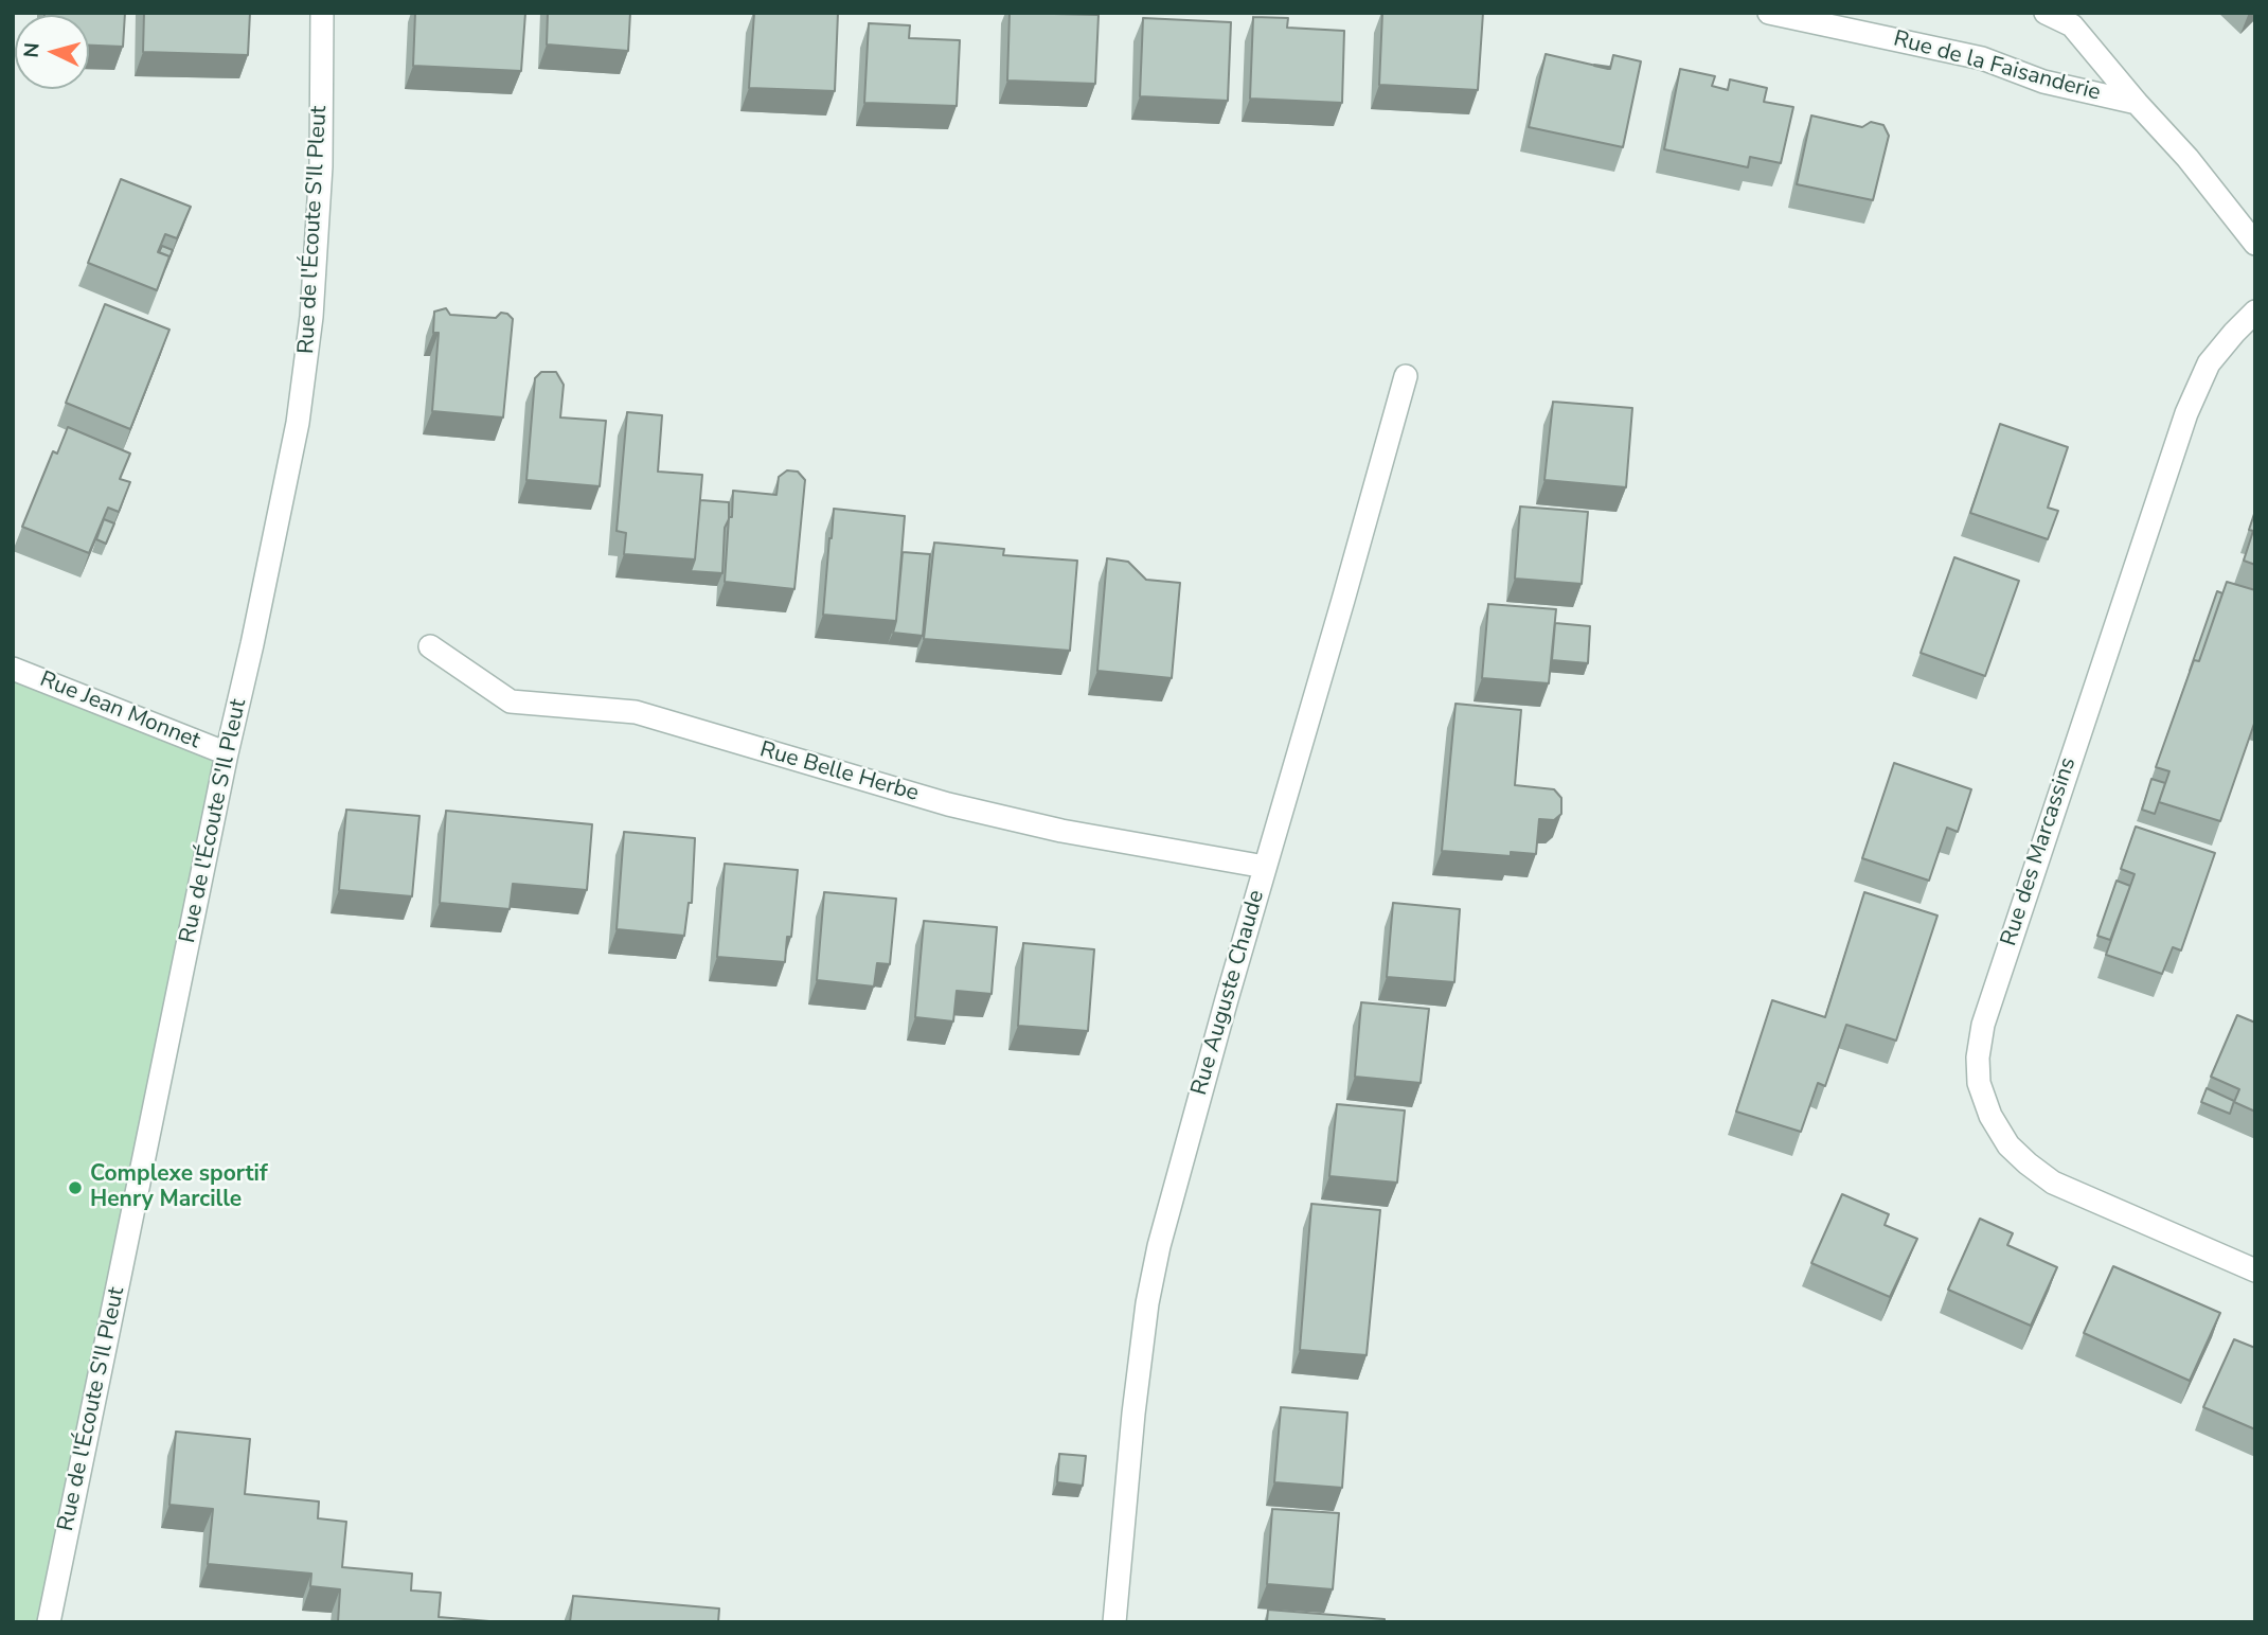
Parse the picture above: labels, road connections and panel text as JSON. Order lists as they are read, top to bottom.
{
  "streets": {
    "street": [
      "Rue de la Faisanderie",
      "Rue de l'Écoute S'Il Pleut",
      "Rue Jean Monnet",
      "Rue Belle Herbe",
      "Rue des Marcassins",
      "Rue Auguste Chaude"
    ]
  },
  "crossings": [
    ["Rue de l'Écoute S'Il Pleut", "Rue Jean Monnet"],
    ["Rue Belle Herbe", "Rue Auguste Chaude"]
  ],
  "places": ["Complexe sportif Henry Marcille"],
  "north": "left"
}
